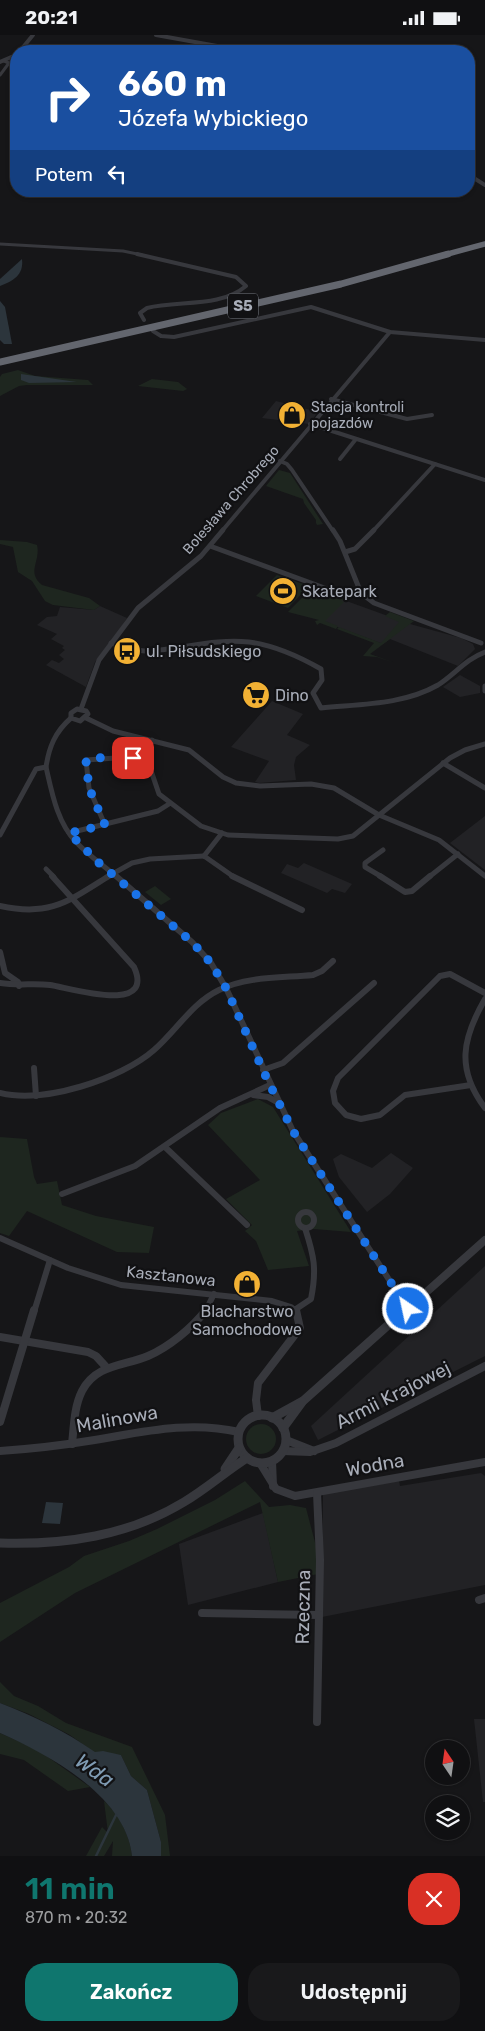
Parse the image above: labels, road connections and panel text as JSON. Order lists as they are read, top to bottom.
{
  "streets": {
    "highway": ["S5"],
    "street": [
      "Bolesława Chrobrego",
      "Kasztanowa",
      "Armii Krajowej",
      "Malinowa",
      "Wodna",
      "Rzeczna"
    ]
  },
  "crossings": [
    ["Armii Krajowej", "Malinowa"],
    ["Wodna", "Rzeczna"]
  ],
  "water": ["Wda"],
  "places": {
    "shop": ["Stacja kontroli pojazdów", "Blacharstwo Samochodowe"],
    "sports": ["Skatepark"],
    "bus stop": ["ul. Piłsudskiego"],
    "supermarket": ["Dino"]
  },
  "north": "top",
  "page": {
    "status": "20:21",
    "turn": ["660 m", "Józefa Wybickiego"],
    "then": "Potem",
    "heading": ["11 min", "870 m · 20:32"],
    "buttons": ["Zakończ", "Udostępnij"]
  }
}
